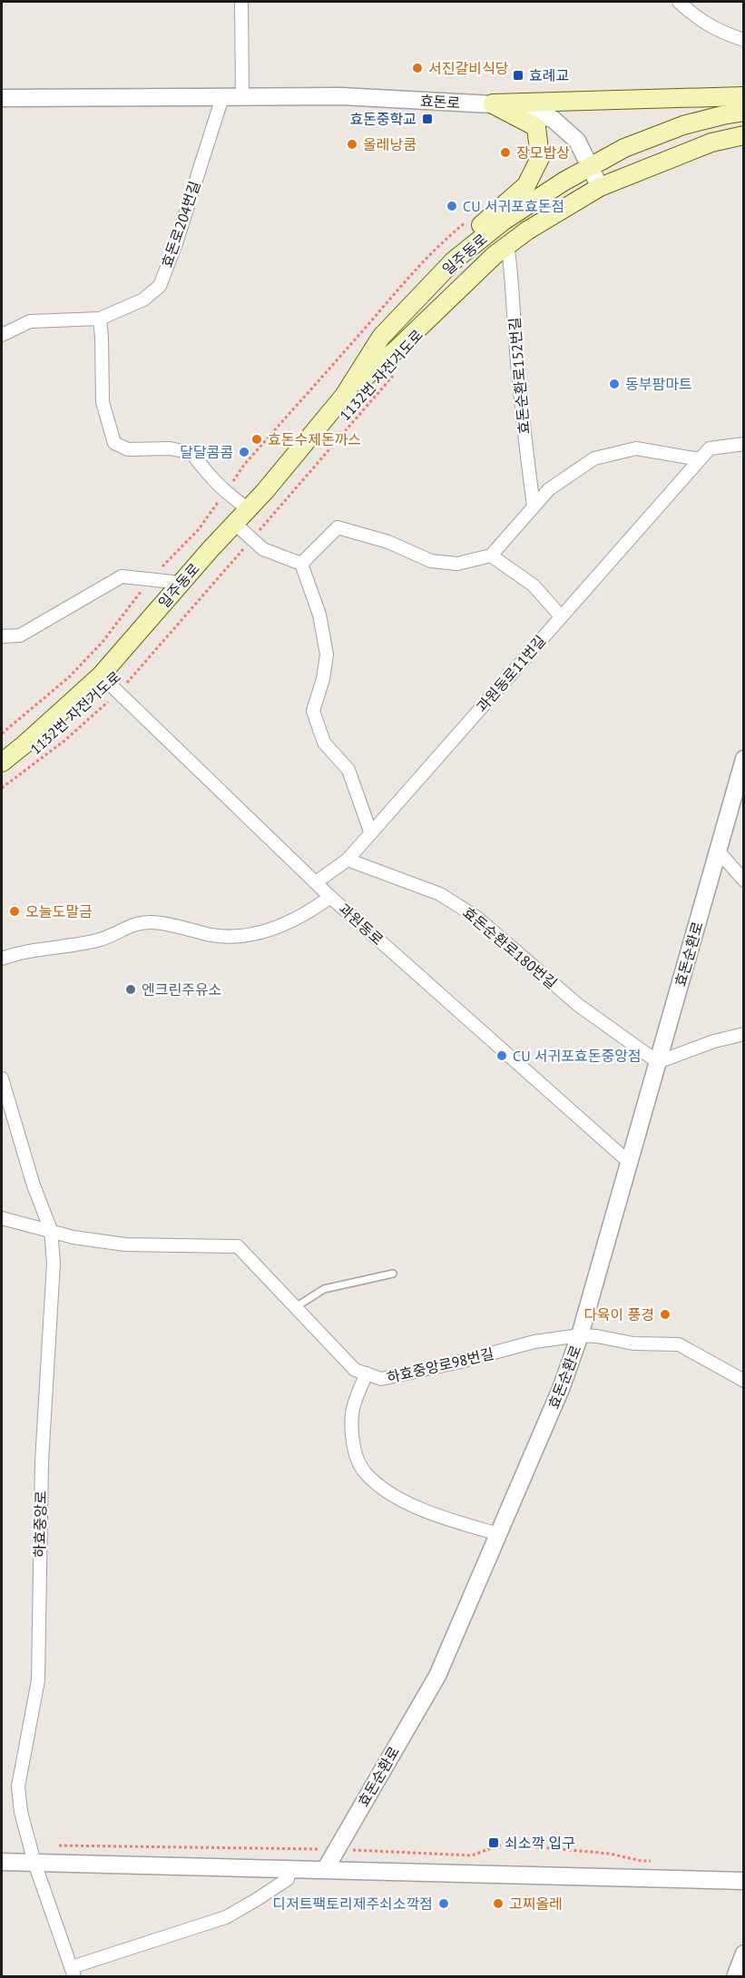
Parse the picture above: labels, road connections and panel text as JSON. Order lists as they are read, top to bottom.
{
  "streets": {
    "main road": ["일주동로"],
    "street": [
      "효돈로",
      "효돈로204번길",
      "효돈순환로152번길",
      "과원동로11번길",
      "과원동로",
      "효돈순환로180번길",
      "효돈순환로",
      "하효중앙로98번길",
      "하효중앙로"
    ],
    "path": ["1132번 자전거도로"]
  },
  "crossings": [
    ["효돈로", "효돈로204번길"],
    ["효돈로", "일주동로"],
    ["일주동로", "효돈순환로152번길"],
    ["일주동로", "과원동로"],
    ["1132번 자전거도로", "과원동로"],
    ["과원동로11번길", "과원동로"],
    ["과원동로11번길", "효돈순환로180번길"],
    ["과원동로", "효돈순환로"],
    ["효돈순환로180번길", "효돈순환로"],
    ["효돈순환로", "하효중앙로98번길"],
    ["하효중앙로98번길", "하효중앙로"]
  ],
  "places": {
    "other": [
      "서진갈비식당",
      "올레낭쿰",
      "장모밥상",
      "CU 서귀포효돈점",
      "동부팜마트",
      "효돈수제돈까스",
      "달달콤콤",
      "오늘도말금",
      "엔크린주유소",
      "CU 서귀포효돈중앙점",
      "다육이 풍경",
      "디저트팩토리제주쇠소깍점",
      "고찌올레"
    ],
    "transit": ["효례교", "효돈중학교", "쇠소깍 입구"]
  }
}
